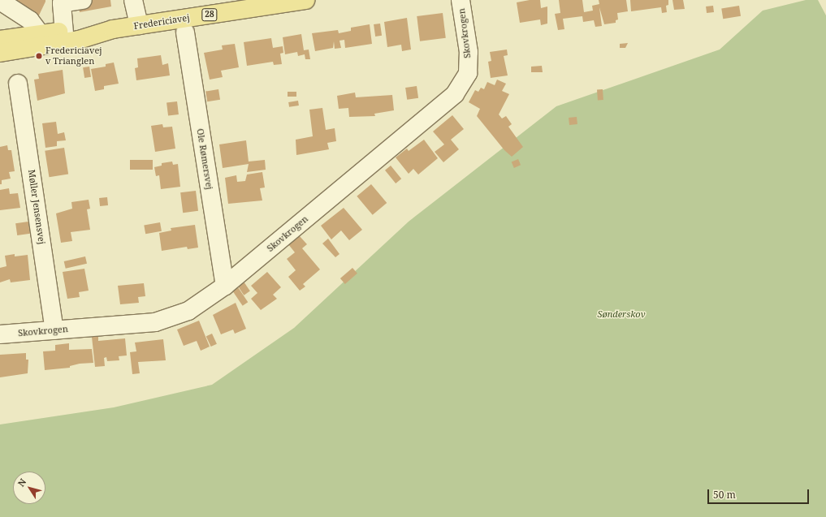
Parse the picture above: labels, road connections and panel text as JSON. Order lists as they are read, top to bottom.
{
  "streets": {
    "main road": ["28", "Fredericiavej"],
    "street": ["Skovkrogen", "Ole Rømersvej", "Møller Jensensvej"]
  },
  "crossings": [
    ["Skovkrogen", "Ole Rømersvej"],
    ["Skovkrogen", "Møller Jensensvej"]
  ],
  "parks": ["Sønderskov"],
  "places": ["Fredericiavej v Trianglen"],
  "scale_bar": "50 m",
  "north": "top left"
}
